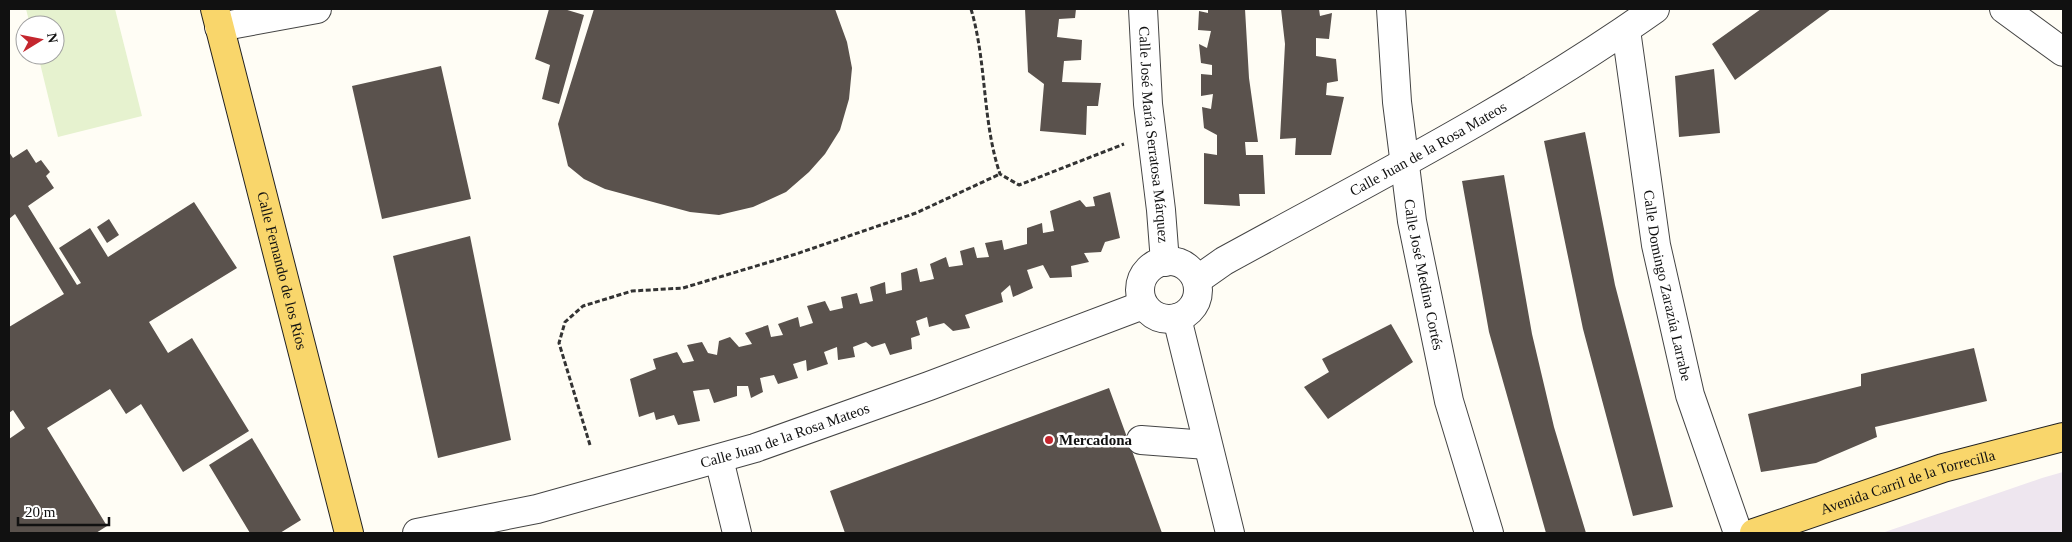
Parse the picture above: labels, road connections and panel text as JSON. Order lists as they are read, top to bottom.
{
  "streets": {
    "main road": ["Calle Fernando de los Ríos", "Avenida Carril de la Torrecilla"],
    "street": [
      "Calle José María Serratosa Márquez",
      "Calle Juan de la Rosa Mateos",
      "Calle José Medina Cortés",
      "Calle Domingo Zarazúa Larrabe"
    ]
  },
  "crossings": [
    ["Calle José María Serratosa Márquez", "Calle Juan de la Rosa Mateos"],
    ["Calle Juan de la Rosa Mateos", "Calle José Medina Cortés"],
    ["Calle Juan de la Rosa Mateos", "Calle Domingo Zarazúa Larrabe"]
  ],
  "places": ["Mercadona"],
  "scale_bar": "20 m",
  "north": "right"
}
